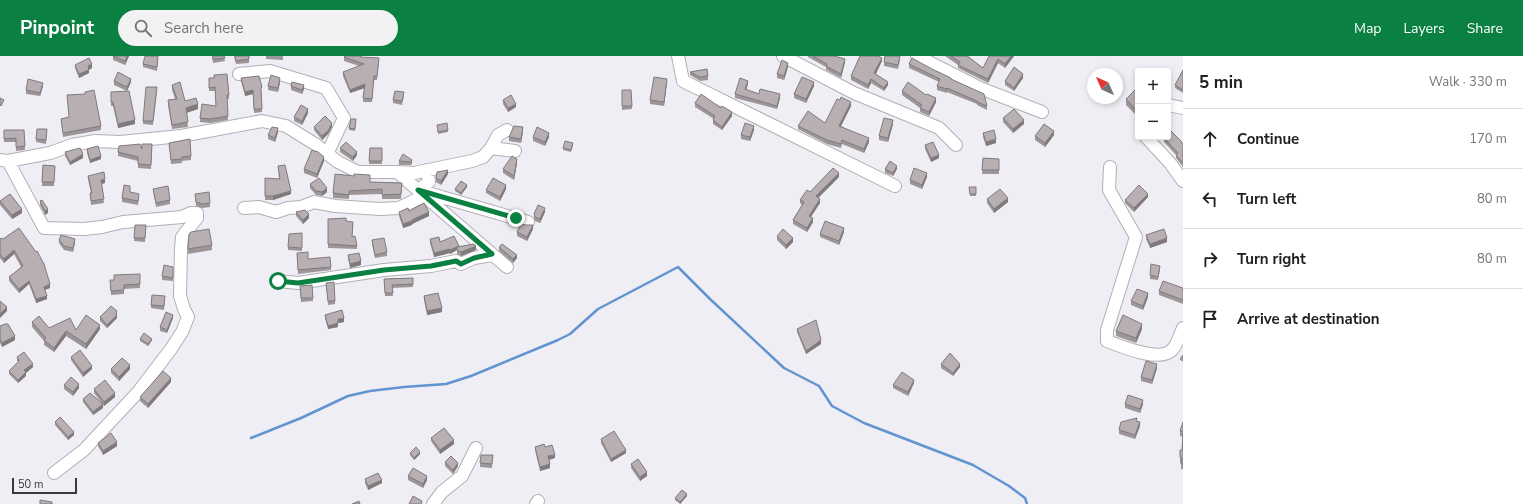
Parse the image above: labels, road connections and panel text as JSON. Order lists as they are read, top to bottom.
{
  "scale_bar": "50 m",
  "north": "top left",
  "page": {
    "header": "Pinpoint",
    "search": "Search here",
    "nav": ["Map", "Layers", "Share"],
    "heading": ["5 min", "Walk · 330 m"],
    "map_buttons": ["+", "−"],
    "list": [
      ["Continue", "170 m"],
      ["Turn left", "80 m"],
      ["Turn right", "80 m"],
      "Arrive at destination"
    ],
    "scale": "50 m"
  }
}
